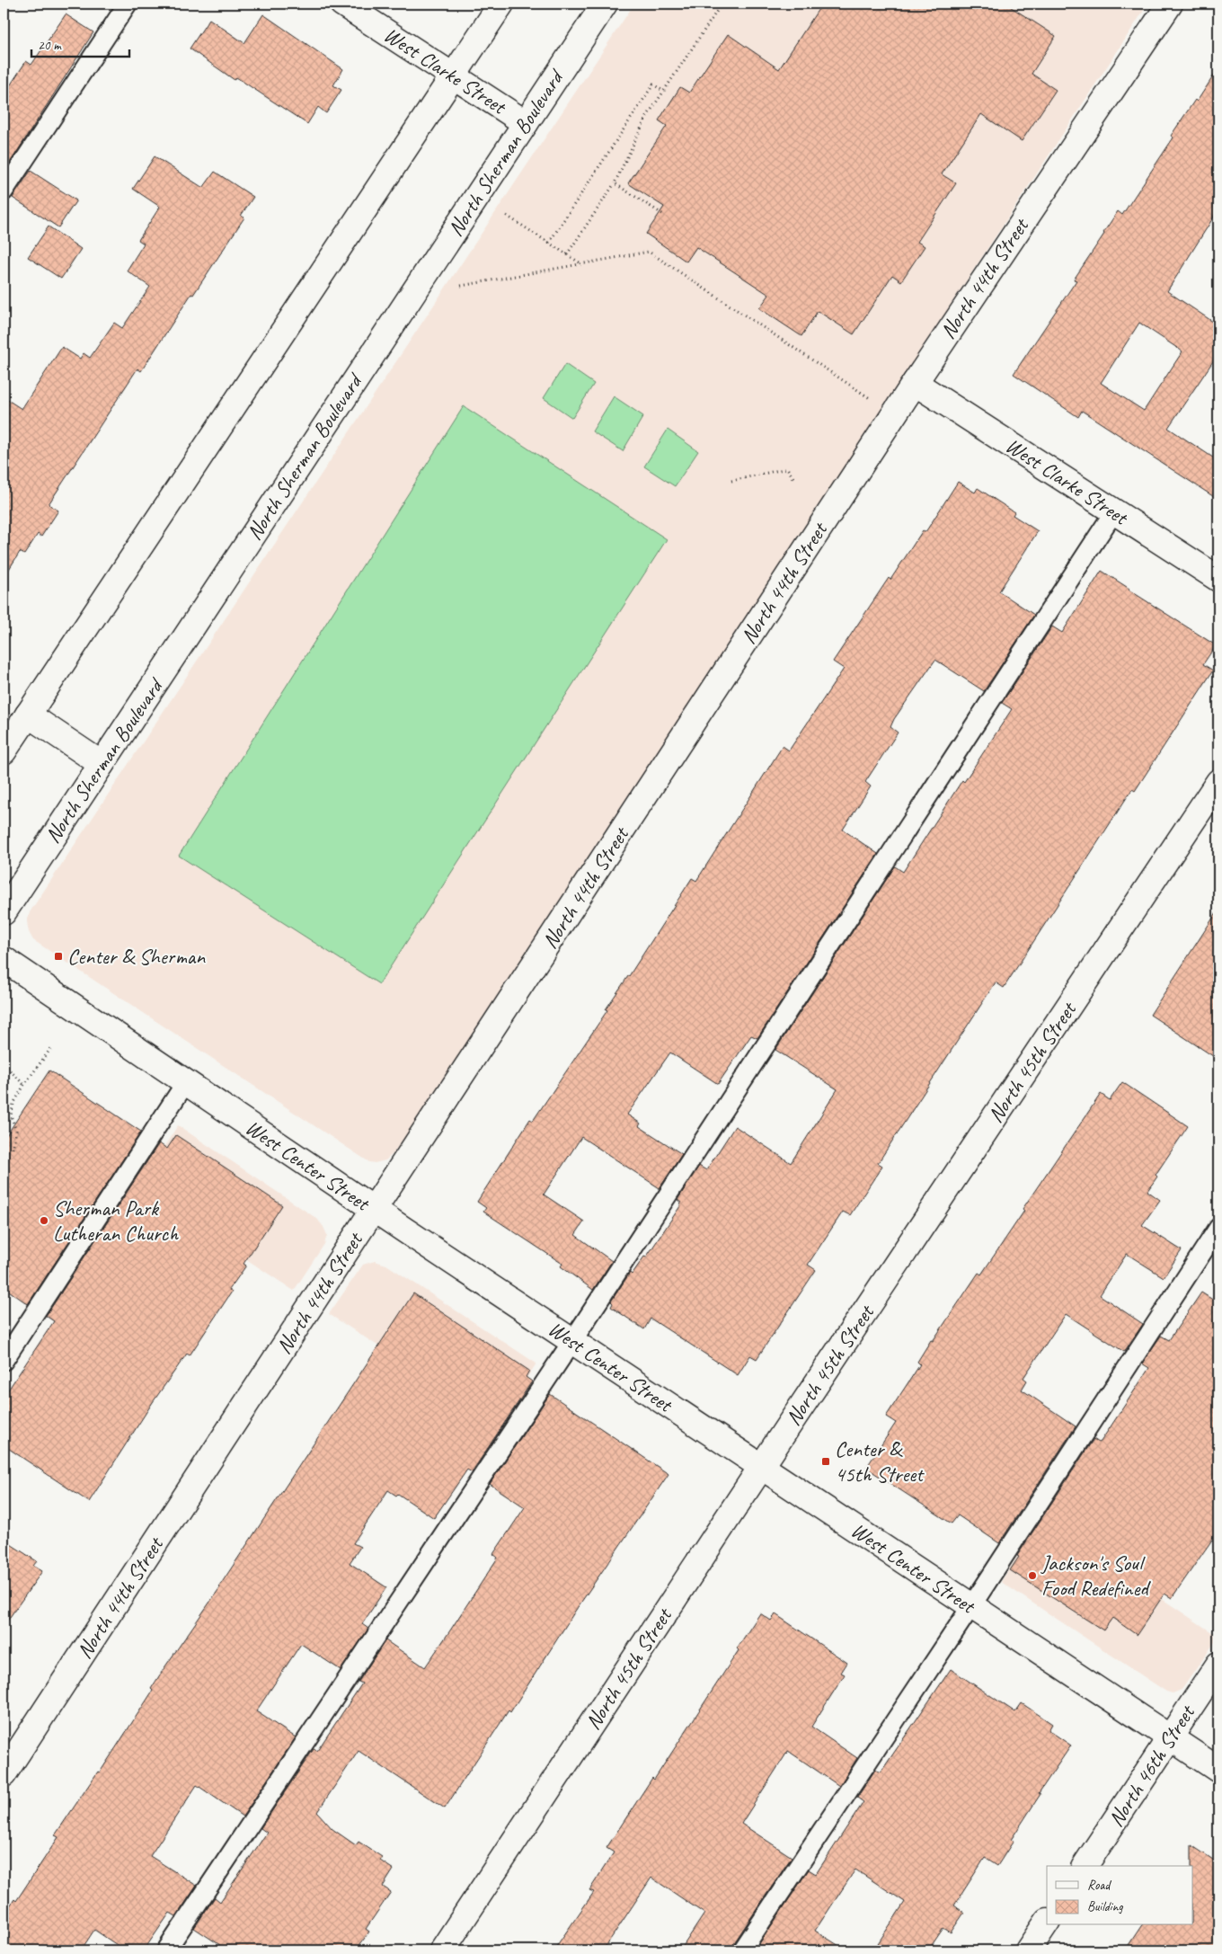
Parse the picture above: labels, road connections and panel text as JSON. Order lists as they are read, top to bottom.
{
  "streets": {
    "street": [
      "West Clarke Street",
      "North Sherman Boulevard",
      "North 44th Street",
      "North 45th Street",
      "West Center Street",
      "North 46th Street"
    ]
  },
  "crossings": [
    ["West Clarke Street", "North Sherman Boulevard"],
    ["West Clarke Street", "North 44th Street"],
    ["North 44th Street", "West Center Street"],
    ["North 45th Street", "West Center Street"],
    ["West Center Street", "North 46th Street"]
  ],
  "places": {
    "transit": ["Center & Sherman", "Center & 45th Street"],
    "other": ["Sherman Park Lutheran Church", "Jackson's Soul Food Redefined"]
  },
  "legend": ["Road", "Building"],
  "scale_bar": "20 m"
}
